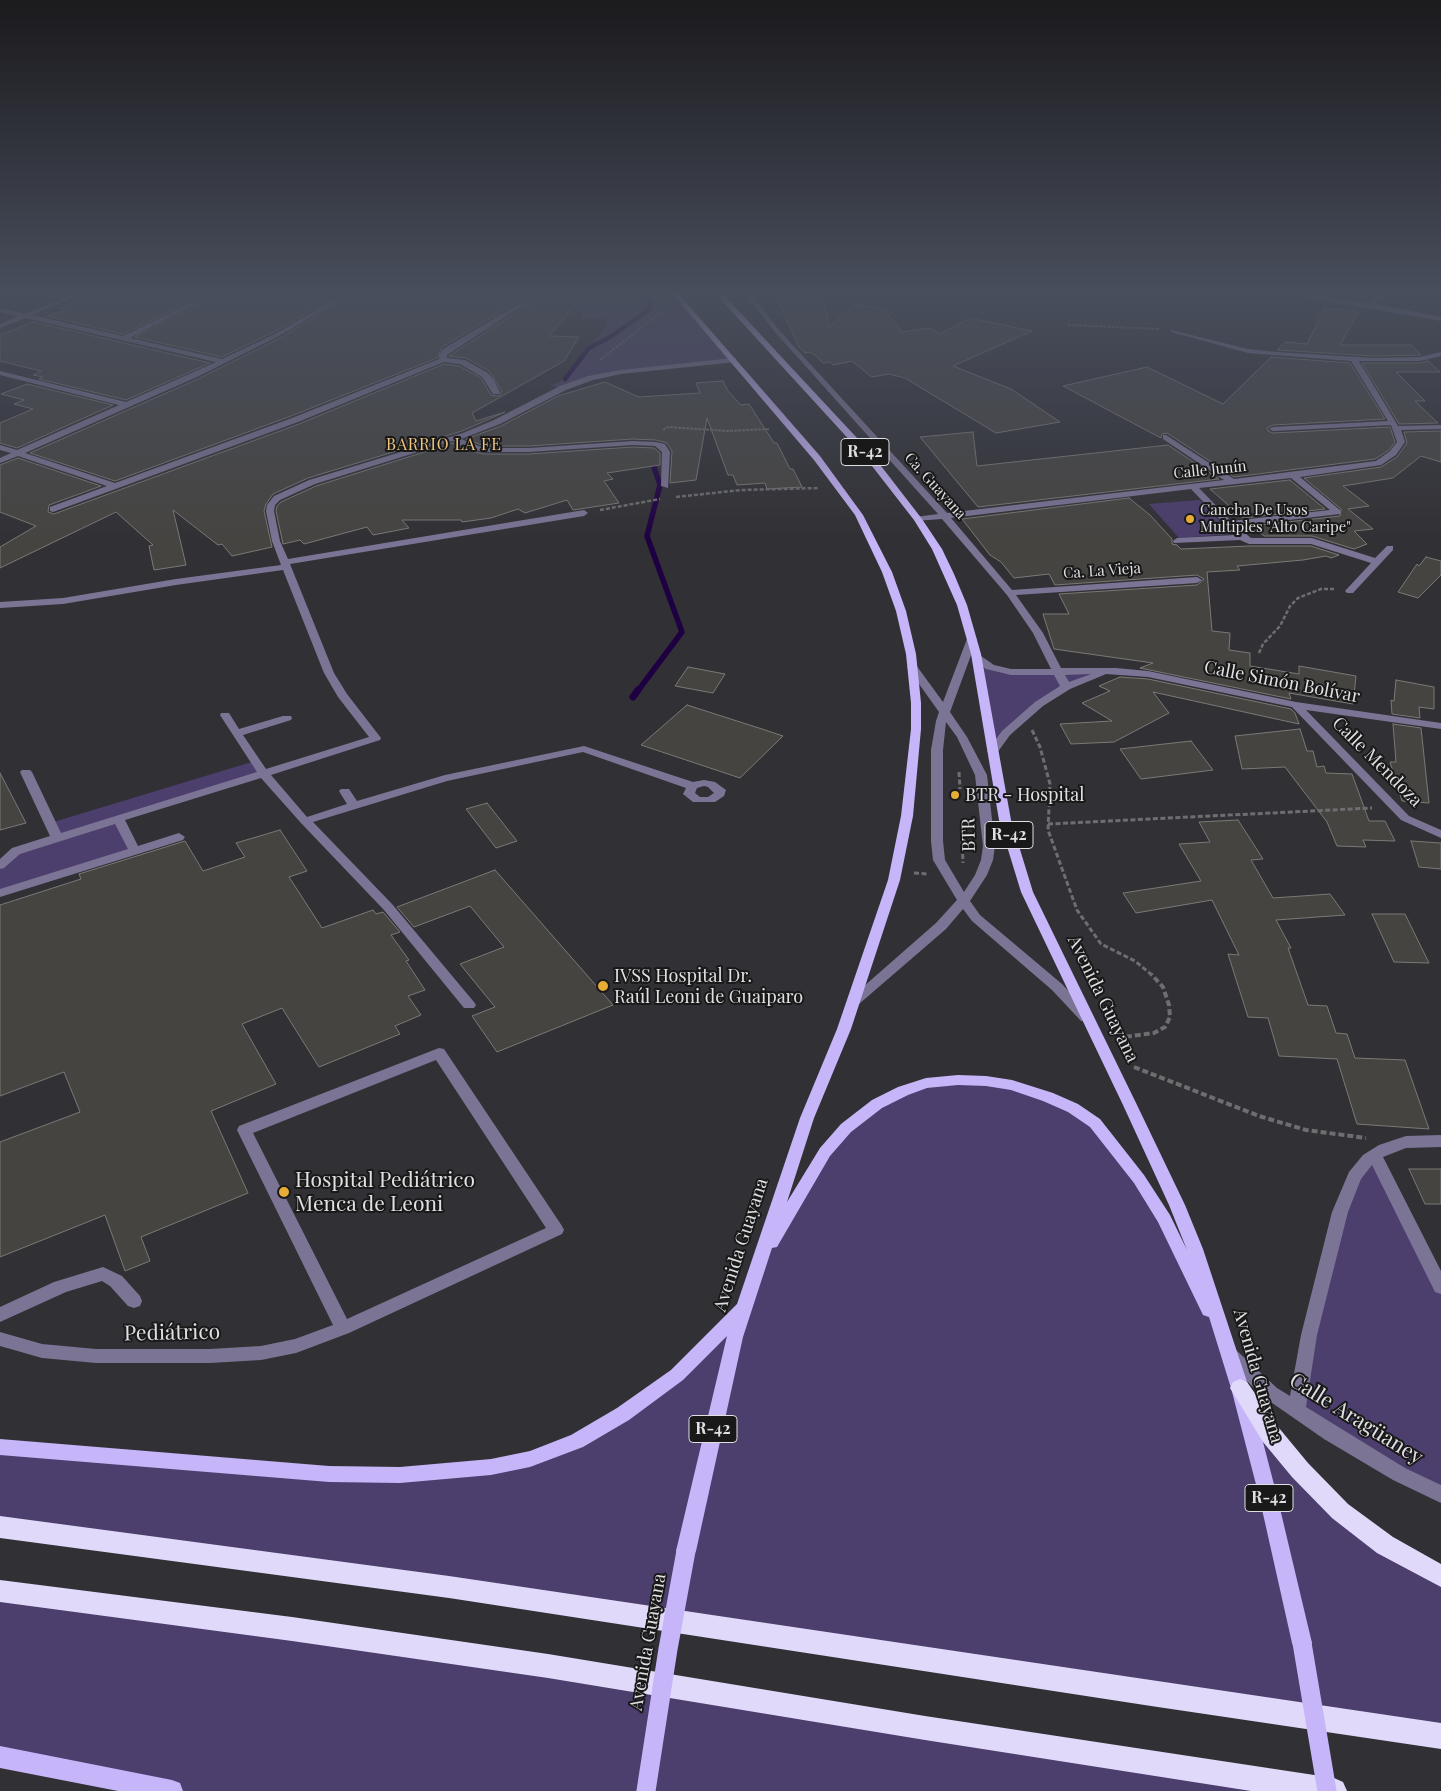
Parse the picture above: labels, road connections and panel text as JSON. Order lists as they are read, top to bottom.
{
  "streets": {
    "main road": ["R-42", "Avenida Guayana"],
    "street": [
      "Calle Junín",
      "Ca. Guayana",
      "Ca. La Vieja",
      "Calle Simón Bolívar",
      "Calle Mendoza",
      "BTR",
      "Pediátrico",
      "Calle Aragüaney"
    ]
  },
  "crossings": [
    ["Calle Junín", "Ca. Guayana"],
    ["Calle Junín", "Avenida Guayana"],
    ["Ca. Guayana", "Ca. La Vieja"],
    ["Ca. Guayana", "Calle Simón Bolívar"],
    ["Calle Simón Bolívar", "Calle Mendoza"],
    ["Calle Simón Bolívar", "Avenida Guayana"],
    ["BTR", "Avenida Guayana"],
    ["Avenida Guayana", "Calle Aragüaney"]
  ],
  "districts": ["BARRIO LA FE"],
  "places": [
    "Cancha De Usos Multiples \"Alto Caripe\"",
    "BTR - Hospital",
    "IVSS Hospital Dr. Raúl Leoni de Guaiparo",
    "Hospital Pediátrico Menca de Leoni"
  ]
}
